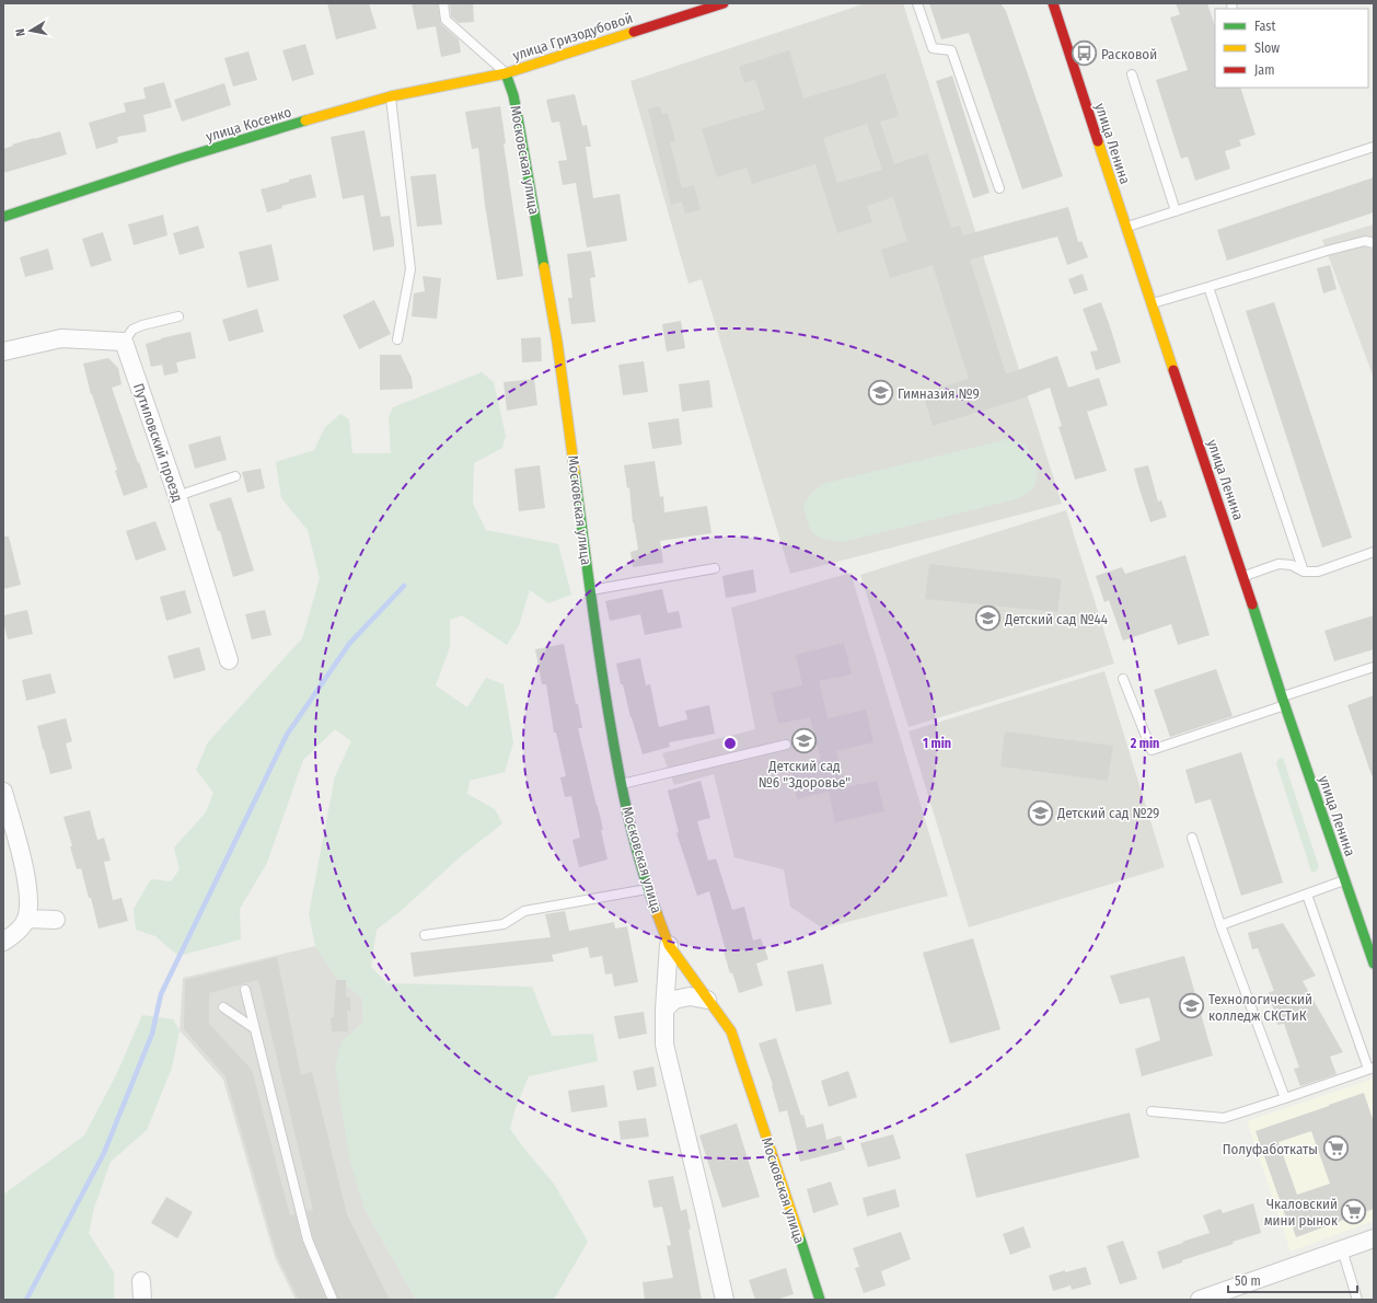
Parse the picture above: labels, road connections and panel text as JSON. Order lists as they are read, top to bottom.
{
  "streets": {
    "street": [
      "улица Гризодубовой",
      "улица Косенко",
      "улица Ленина",
      "Московская улица",
      "Путиловский проезд"
    ]
  },
  "crossings": [
    ["улица Гризодубовой", "улица Косенко"],
    ["улица Гризодубовой", "Московская улица"],
    ["улица Косенко", "Московская улица"]
  ],
  "places": {
    "bus stop": ["Расковой"],
    "school or university": [
      "Гимназия №9",
      "Детский сад №44",
      "Детский сад №6 \"Здоровье\"",
      "Детский сад №29",
      "Технологический колледж СКСТиК"
    ],
    "supermarket": ["Полуфаботкаты", "Чкаловский мини рынок"]
  },
  "legend": ["Fast", "Slow", "Jam"],
  "scale_bar": "50 m",
  "north": "left",
  "rings": ["1 min", "2 min"]
}
